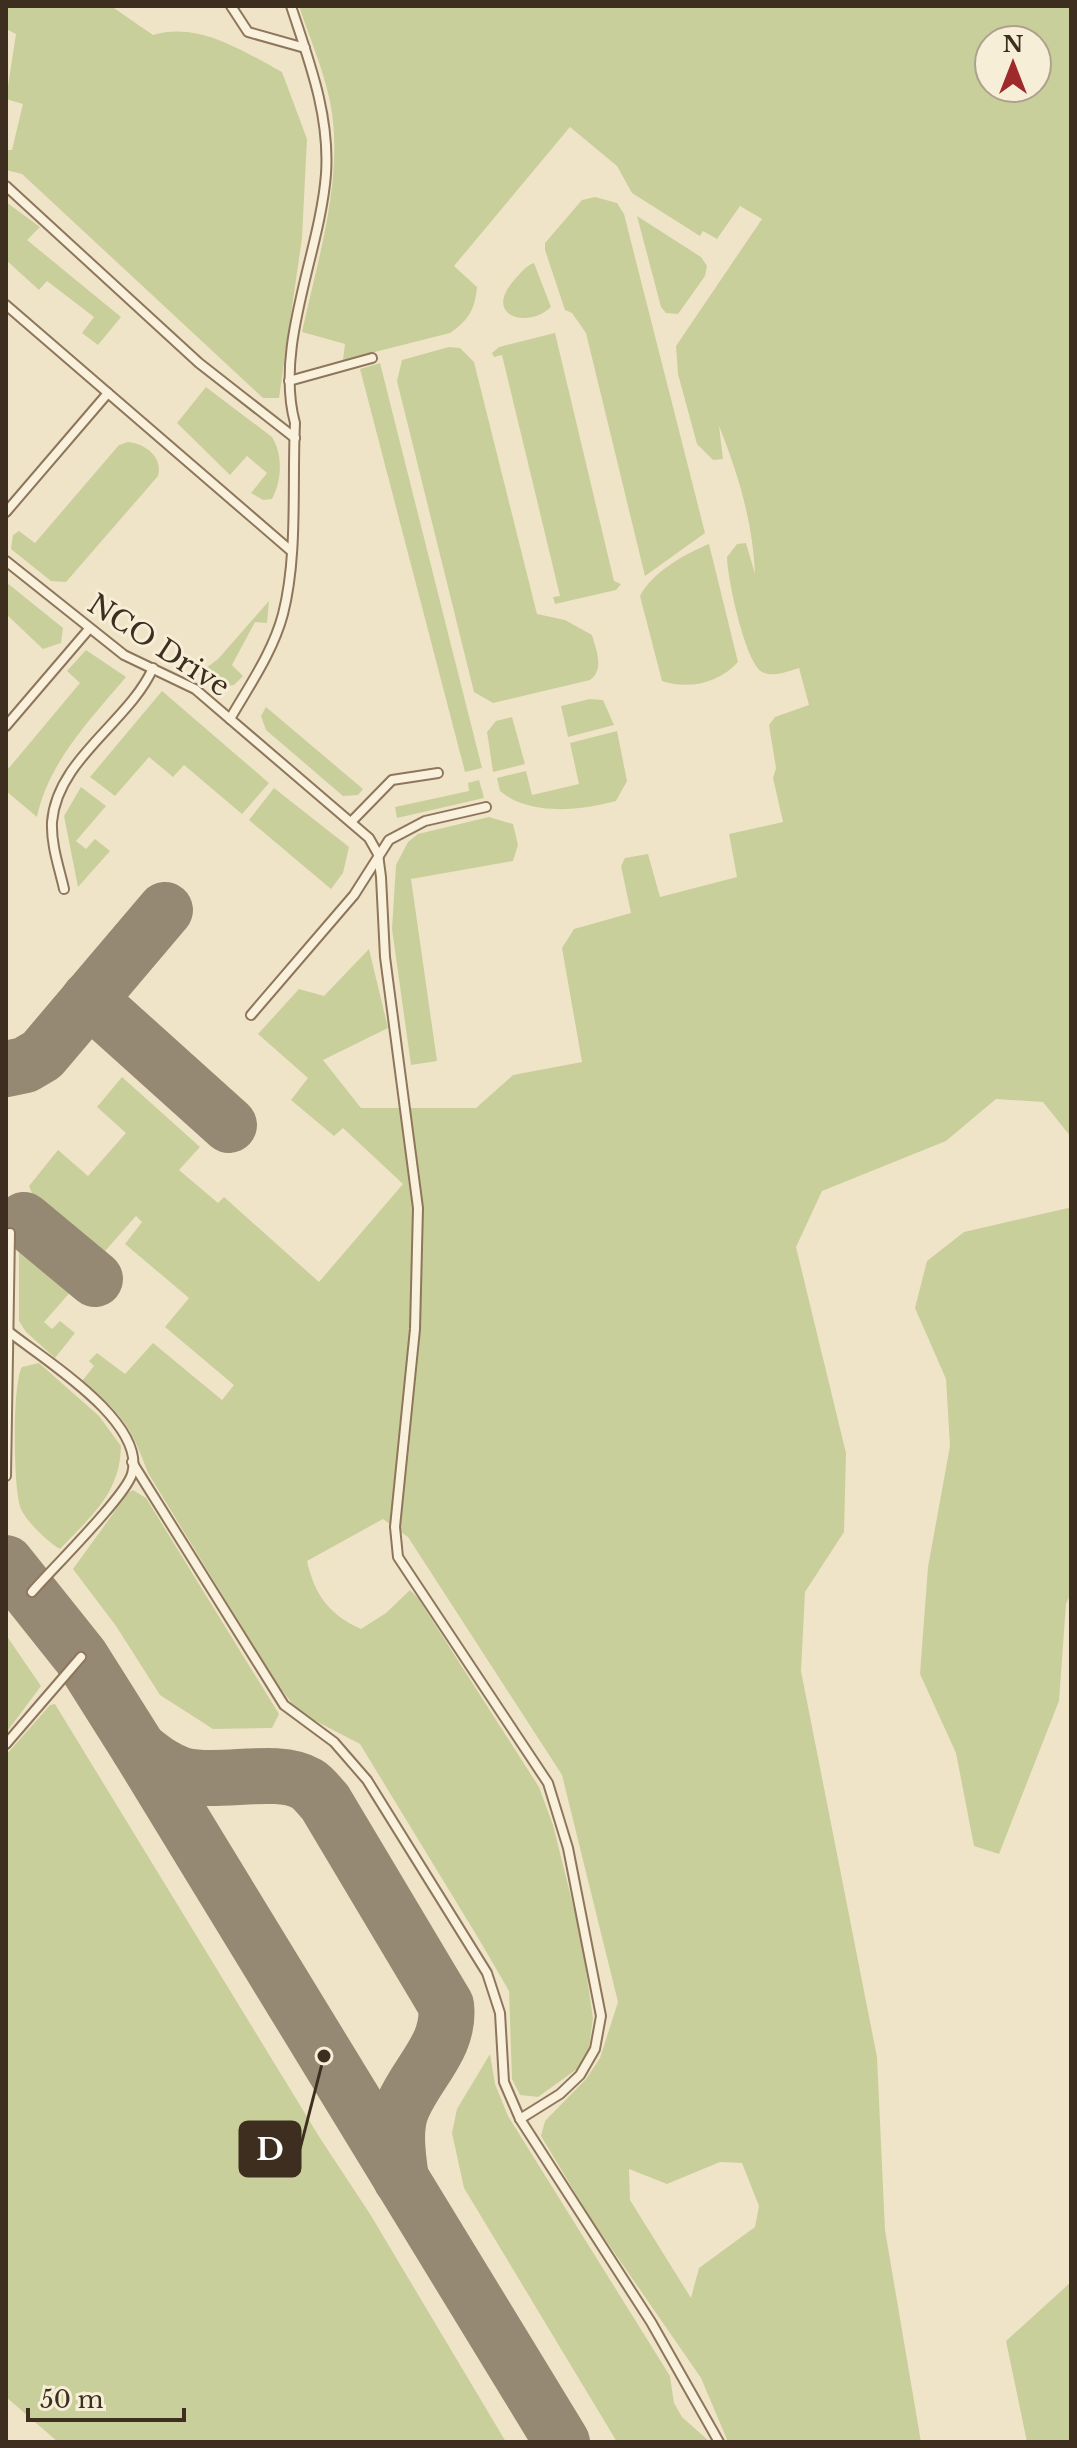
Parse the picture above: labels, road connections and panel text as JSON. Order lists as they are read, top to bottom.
{
  "streets": {
    "lane": ["NCO Drive"]
  },
  "places": ["D"],
  "scale_bar": "50 m",
  "north": "top"
}
